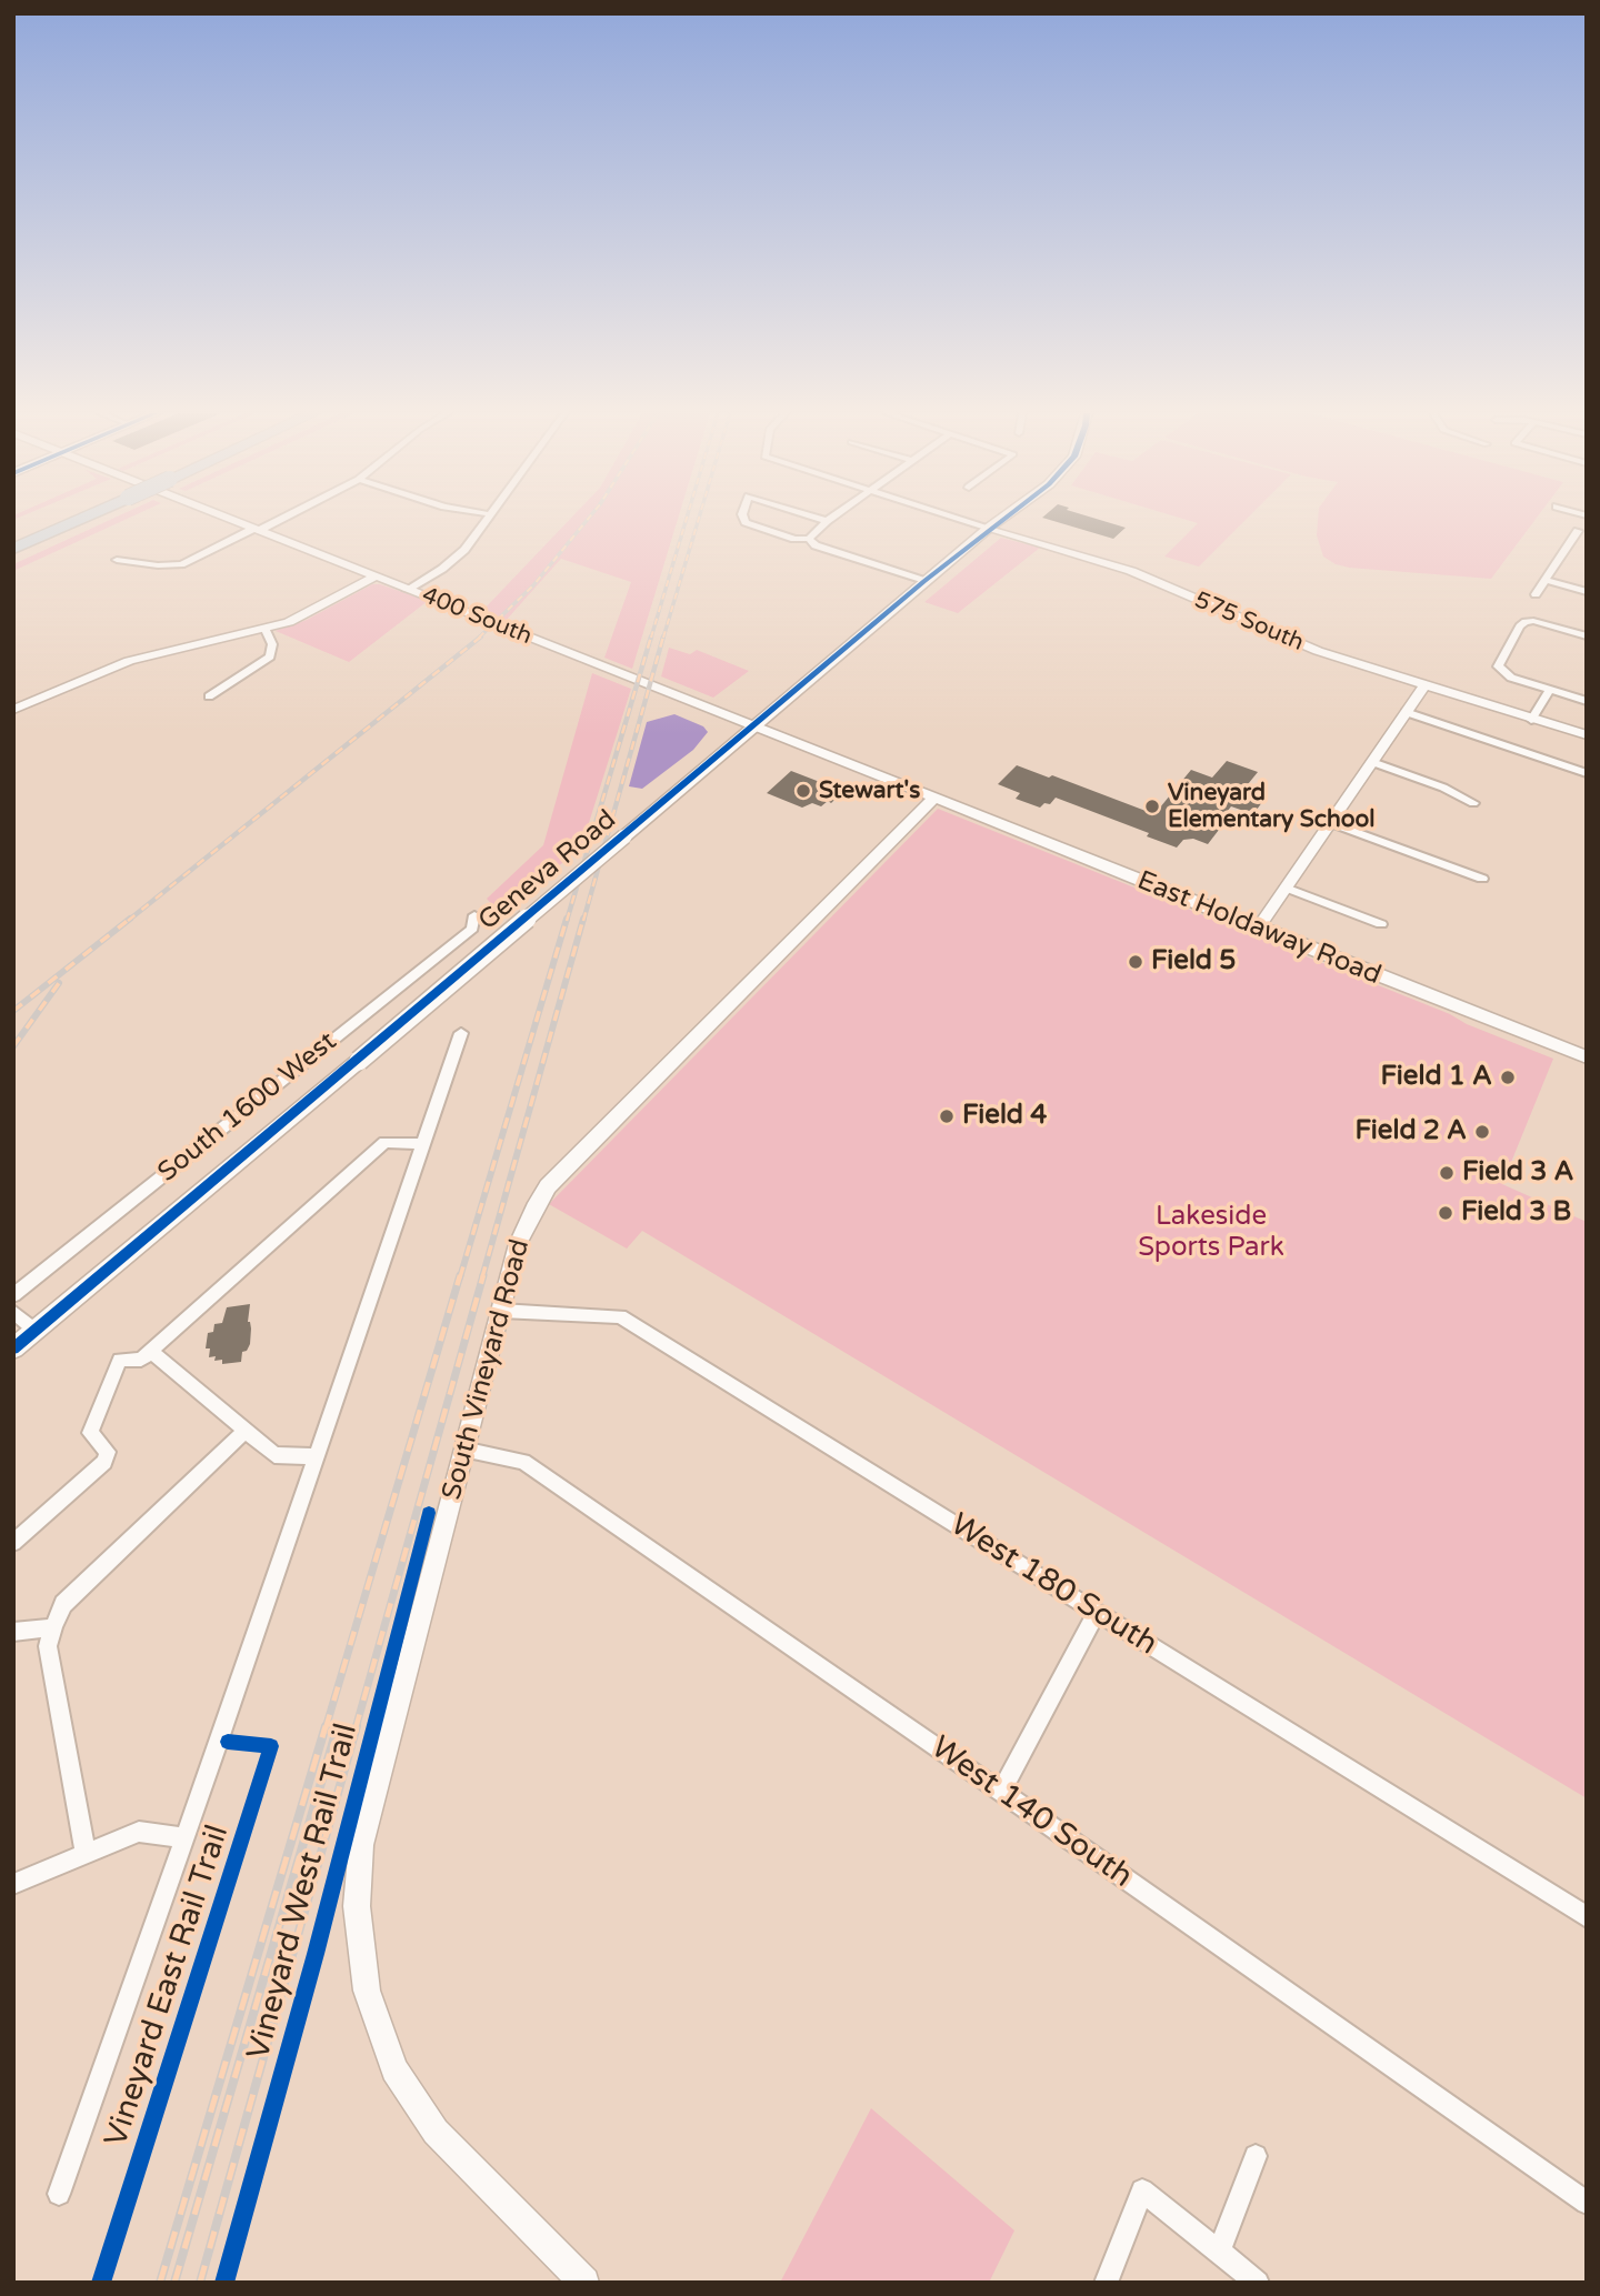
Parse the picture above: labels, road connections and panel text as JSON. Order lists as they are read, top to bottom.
{
  "streets": {
    "main road": ["Geneva Road"],
    "street": [
      "400 South",
      "575 South",
      "East Holdaway Road",
      "South 1600 West",
      "South Vineyard Road",
      "West 180 South",
      "West 140 South"
    ],
    "cycle path": ["Vineyard West Rail Trail", "Vineyard East Rail Trail"]
  },
  "crossings": [
    ["400 South", "Geneva Road"],
    ["400 South", "East Holdaway Road"],
    ["400 South", "South Vineyard Road"],
    ["575 South", "Geneva Road"],
    ["East Holdaway Road", "South Vineyard Road"],
    ["South Vineyard Road", "West 180 South"],
    ["South Vineyard Road", "West 140 South"]
  ],
  "parks": ["Lakeside Sports Park"],
  "places": [
    "Stewart's",
    "Vineyard Elementary School",
    "Field 5",
    "Field 1 A",
    "Field 4",
    "Field 2 A",
    "Field 3 A",
    "Field 3 B"
  ]
}
